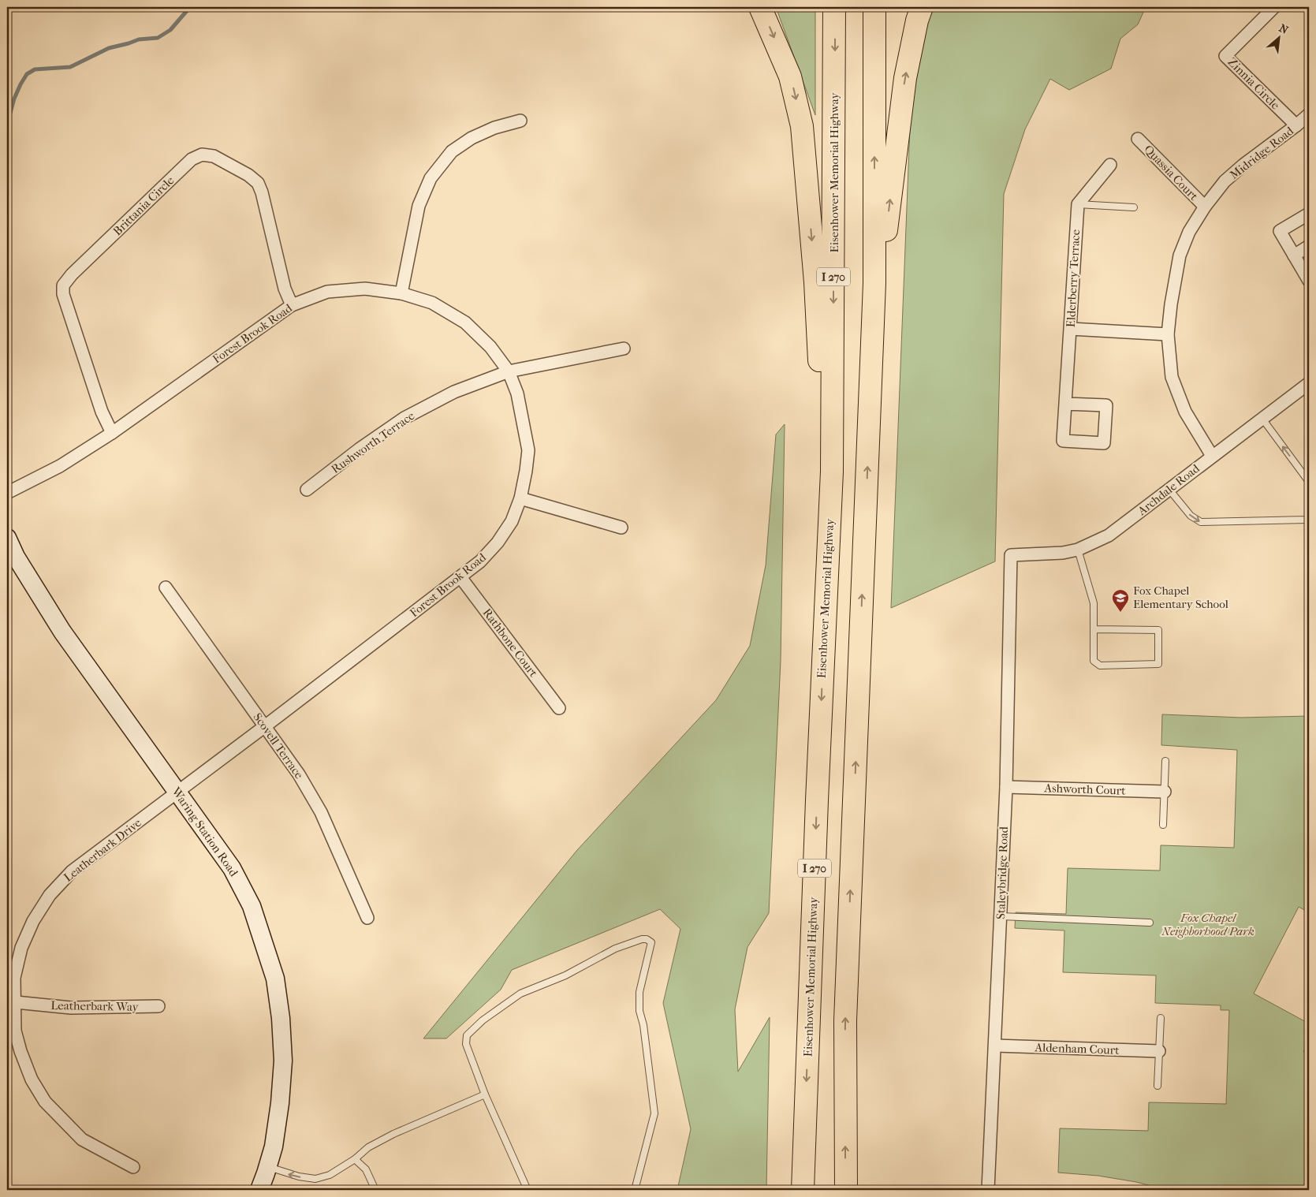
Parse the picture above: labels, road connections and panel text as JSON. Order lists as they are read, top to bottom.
{
  "streets": {
    "highway": ["Eisenhower Memorial Highway", "I 270"],
    "street": [
      "Zinnia Circle",
      "Midridge Road",
      "Quassia Court",
      "Brittania Circle",
      "Elderberry Terrace",
      "Forest Brook Road",
      "Rushworth Terrace",
      "Archdale Road",
      "Rathbone Court",
      "Scovell Terrace",
      "Ashworth Court",
      "Waring Station Road",
      "Leatherbark Drive",
      "Staleybridge Road",
      "Leatherbark Way",
      "Aldenham Court"
    ]
  },
  "crossings": [
    ["Zinnia Circle", "Midridge Road"],
    ["Midridge Road", "Quassia Court"],
    ["Midridge Road", "Archdale Road"],
    ["Brittania Circle", "Forest Brook Road"],
    ["Forest Brook Road", "Rushworth Terrace"],
    ["Forest Brook Road", "Rathbone Court"],
    ["Forest Brook Road", "Scovell Terrace"],
    ["Forest Brook Road", "Waring Station Road"],
    ["Forest Brook Road", "Leatherbark Drive"],
    ["Archdale Road", "Staleybridge Road"],
    ["Ashworth Court", "Staleybridge Road"],
    ["Waring Station Road", "Leatherbark Drive"],
    ["Leatherbark Drive", "Leatherbark Way"],
    ["Staleybridge Road", "Aldenham Court"]
  ],
  "parks": ["Fox Chapel Neighborhood Park"],
  "places": {
    "school or university": ["Fox Chapel Elementary School"]
  },
  "north": "top right"
}
